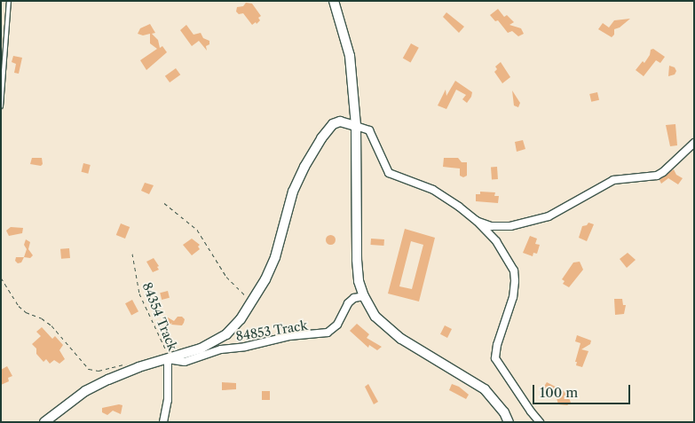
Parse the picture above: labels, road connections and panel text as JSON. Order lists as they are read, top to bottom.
{
  "streets": {
    "street": ["84853 Track"],
    "path": ["84354 Track"]
  },
  "crossings": [
    ["84354 Track", "84853 Track"]
  ],
  "scale_bar": "100 m"
}
